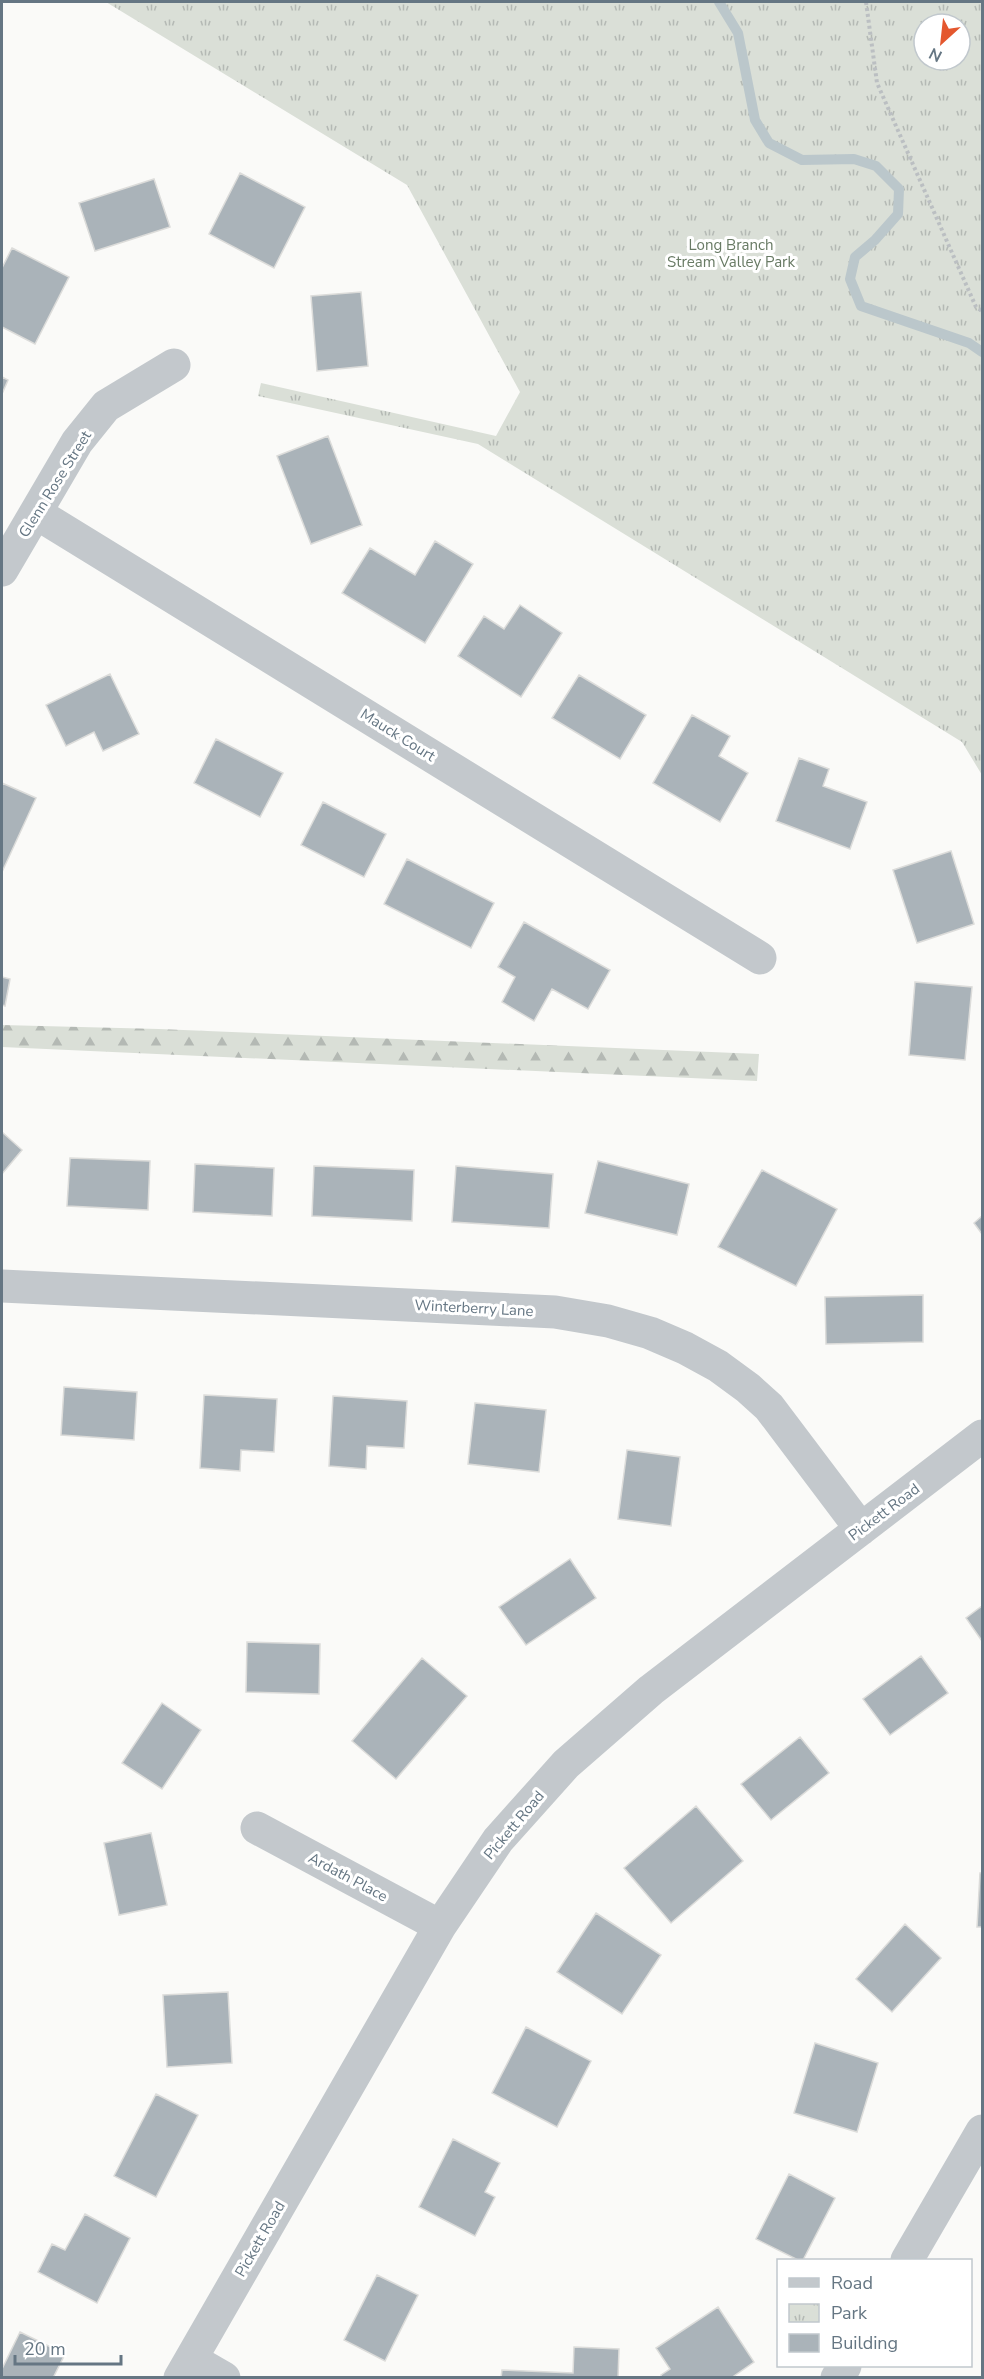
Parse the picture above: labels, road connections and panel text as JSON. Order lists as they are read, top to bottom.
{
  "streets": {
    "street": [
      "Glenn Rose Street",
      "Mauck Court",
      "Winterberry Lane",
      "Pickett Road",
      "Ardath Place"
    ]
  },
  "crossings": [
    ["Glenn Rose Street", "Mauck Court"],
    ["Winterberry Lane", "Pickett Road"],
    ["Pickett Road", "Ardath Place"]
  ],
  "parks": ["Long Branch Stream Valley Park"],
  "legend": ["Road", "Park", "Building"],
  "scale_bar": "20 m",
  "north": "bottom left"
}
